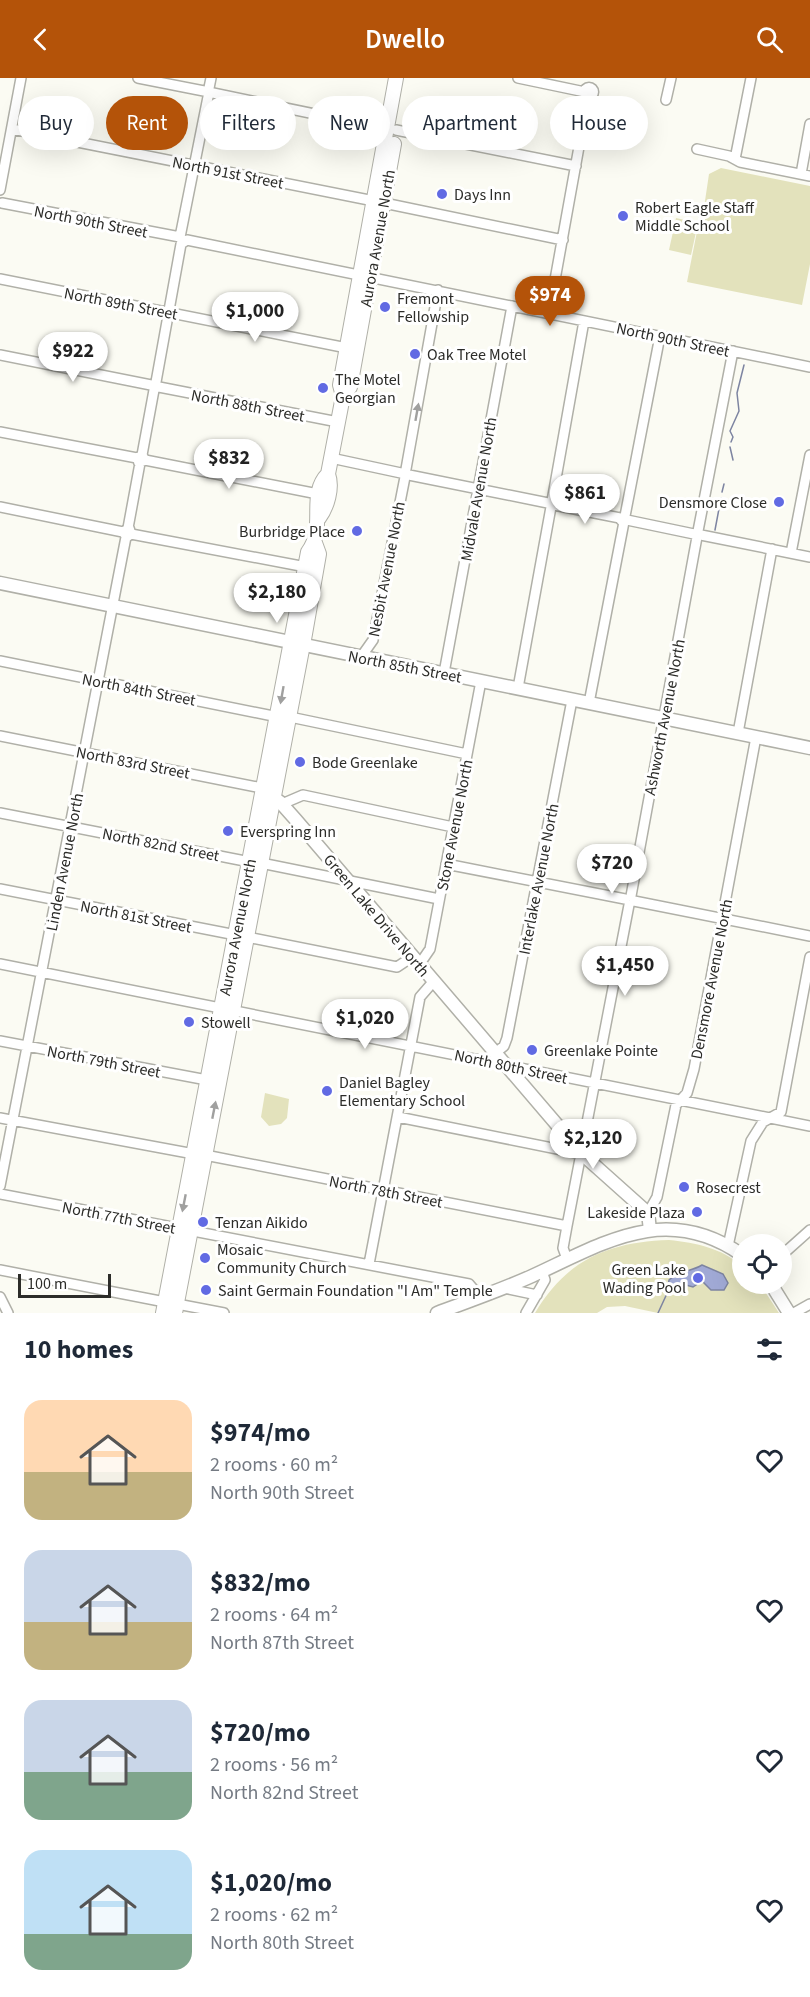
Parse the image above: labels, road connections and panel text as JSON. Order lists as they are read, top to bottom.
{
  "streets": {
    "highway": ["Aurora Avenue North"],
    "main road": ["North 85th Street", "Green Lake Drive North"],
    "street": [
      "North 91st Street",
      "North 90th Street",
      "North 89th Street",
      "North 88th Street",
      "Midvale Avenue North",
      "Nesbit Avenue North",
      "North 84th Street",
      "Ashworth Avenue North",
      "North 83rd Street",
      "Stone Avenue North",
      "North 82nd Street",
      "Linden Avenue North",
      "Interlake Avenue North",
      "North 81st Street",
      "Densmore Avenue North",
      "North 79th Street",
      "North 80th Street",
      "North 78th Street",
      "North 77th Street"
    ]
  },
  "crossings": [
    ["North 91st Street", "Aurora Avenue North"],
    ["North 91st Street", "Linden Avenue North"],
    ["North 90th Street", "Aurora Avenue North"],
    ["North 90th Street", "Midvale Avenue North"],
    ["North 90th Street", "Nesbit Avenue North"],
    ["North 90th Street", "Ashworth Avenue North"],
    ["North 90th Street", "Linden Avenue North"],
    ["Aurora Avenue North", "North 89th Street"],
    ["Aurora Avenue North", "North 88th Street"],
    ["Aurora Avenue North", "North 85th Street"],
    ["Aurora Avenue North", "North 84th Street"],
    ["Aurora Avenue North", "North 83rd Street"],
    ["Aurora Avenue North", "North 82nd Street"],
    ["Aurora Avenue North", "Green Lake Drive North"],
    ["Aurora Avenue North", "North 81st Street"],
    ["Aurora Avenue North", "North 79th Street"],
    ["Aurora Avenue North", "North 80th Street"],
    ["Aurora Avenue North", "North 78th Street"],
    ["Aurora Avenue North", "North 77th Street"],
    ["North 89th Street", "Linden Avenue North"],
    ["North 88th Street", "Linden Avenue North"],
    ["Midvale Avenue North", "North 85th Street"],
    ["Nesbit Avenue North", "North 85th Street"],
    ["North 85th Street", "Ashworth Avenue North"],
    ["North 85th Street", "Stone Avenue North"],
    ["North 85th Street", "Linden Avenue North"],
    ["North 85th Street", "Interlake Avenue North"],
    ["North 85th Street", "Densmore Avenue North"],
    ["North 84th Street", "Stone Avenue North"],
    ["North 84th Street", "Linden Avenue North"],
    ["Ashworth Avenue North", "Green Lake Drive North"],
    ["Ashworth Avenue North", "North 80th Street"],
    ["Ashworth Avenue North", "North 78th Street"],
    ["North 83rd Street", "Linden Avenue North"],
    ["North 83rd Street", "Green Lake Drive North"],
    ["Stone Avenue North", "North 82nd Street"],
    ["Stone Avenue North", "Green Lake Drive North"],
    ["Stone Avenue North", "North 81st Street"],
    ["North 82nd Street", "Linden Avenue North"],
    ["North 82nd Street", "Green Lake Drive North"],
    ["Linden Avenue North", "North 81st Street"],
    ["Linden Avenue North", "North 79th Street"],
    ["Linden Avenue North", "North 80th Street"],
    ["Linden Avenue North", "North 78th Street"],
    ["Interlake Avenue North", "Green Lake Drive North"],
    ["Green Lake Drive North", "North 81st Street"],
    ["Green Lake Drive North", "Densmore Avenue North"],
    ["Green Lake Drive North", "North 80th Street"],
    ["Densmore Avenue North", "North 80th Street"]
  ],
  "one_way": ["Nesbit Avenue North"],
  "places": [
    "Days Inn",
    "Robert Eagle Staff Middle School",
    "Fremont Fellowship",
    "Oak Tree Motel",
    "The Motel Georgian",
    "Densmore Close",
    "Burbridge Place",
    "Bode Greenlake",
    "Everspring Inn",
    "Stowell",
    "Greenlake Pointe",
    "Daniel Bagley Elementary School",
    "Rosecrest",
    "Lakeside Plaza",
    "Tenzan Aikido",
    "Mosaic Community Church",
    "Green Lake Wading Pool",
    "Saint Germain Foundation \"I Am\" Temple"
  ],
  "scale_bar": "100 m",
  "page": {
    "header": "Dwello",
    "chip": [
      "Buy",
      "Rent",
      "Filters",
      "New",
      "Apartment",
      "House"
    ],
    "price": [
      "$974",
      "$1,000",
      "$922",
      "$832",
      "$861",
      "$2,180",
      "$720",
      "$1,450",
      "$1,020",
      "$2,120"
    ],
    "scale": "100 m",
    "heading": "10 homes",
    "list": [
      {
        "name": "$974/mo",
        "note": "2 rooms · 60 m² · North 90th Street"
      },
      {
        "name": "$832/mo",
        "note": "2 rooms · 64 m² · North 87th Street"
      },
      {
        "name": "$720/mo",
        "note": "2 rooms · 56 m² · North 82nd Street"
      },
      {
        "name": "$1,020/mo",
        "note": "2 rooms · 62 m² · North 80th Street"
      }
    ]
  }
}
